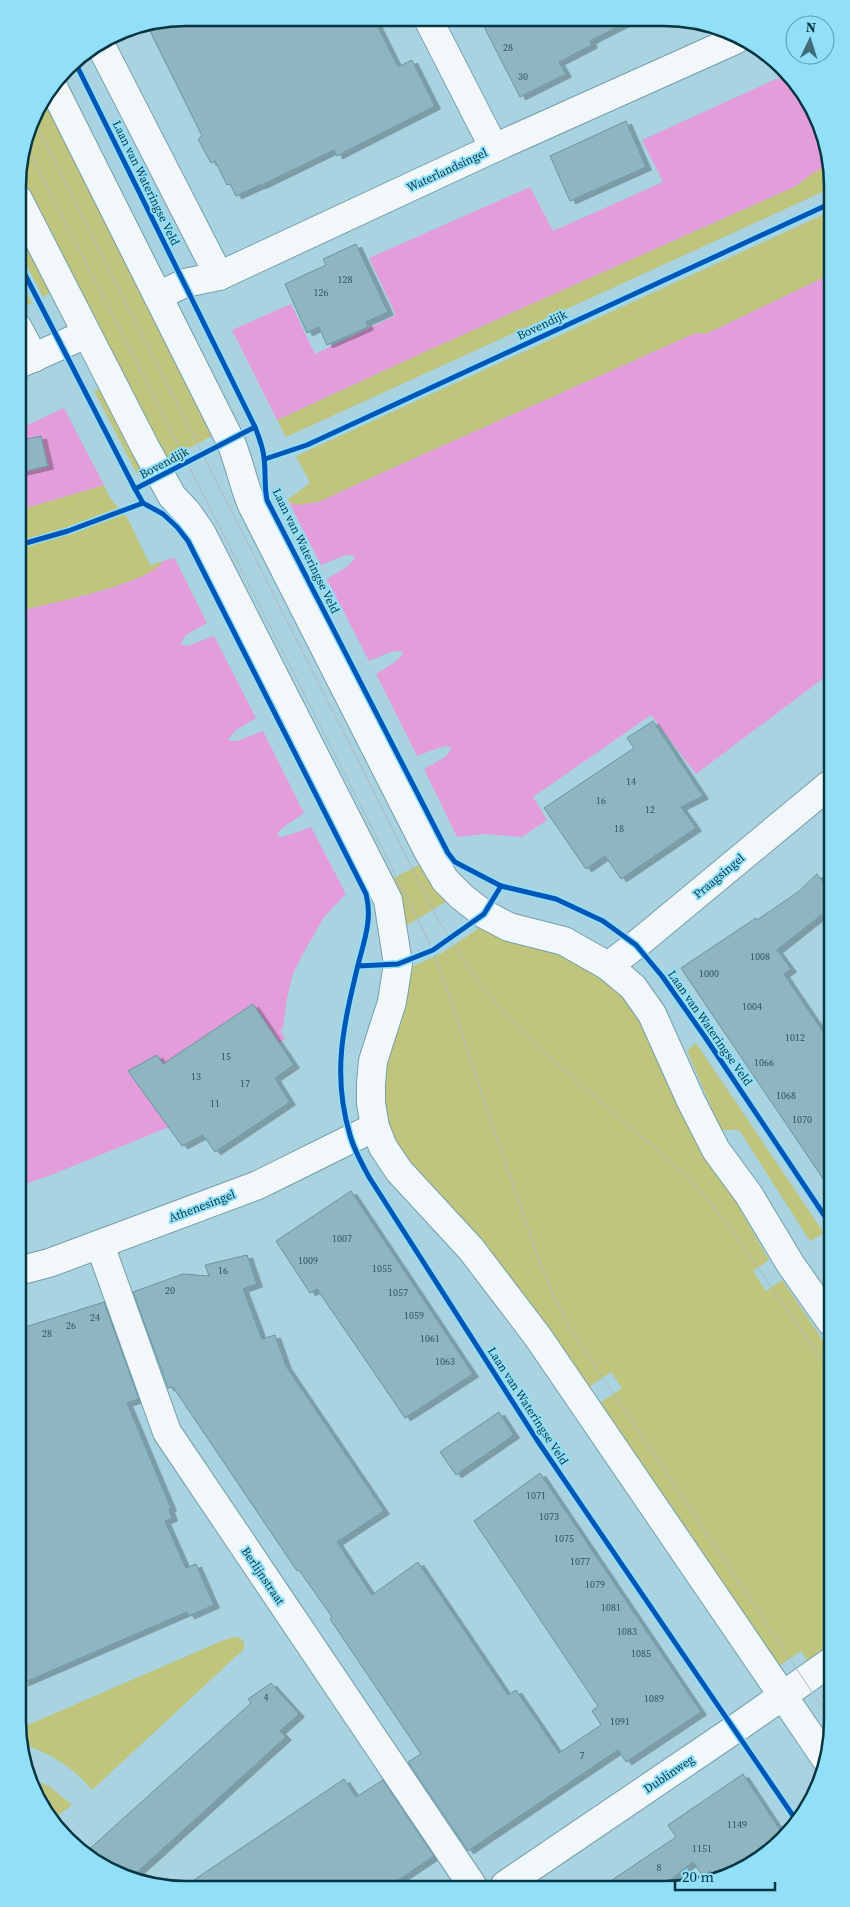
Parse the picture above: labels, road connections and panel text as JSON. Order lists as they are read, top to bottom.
{
  "streets": {
    "street": [
      "Waterlandsingel",
      "Laan van Wateringse Veld",
      "Praagsingel",
      "Athenesingel",
      "Berlijnstraat",
      "Dublinweg"
    ],
    "cycle path": ["Bovendijk"]
  },
  "crossings": [
    ["Waterlandsingel", "Laan van Wateringse Veld"],
    ["Athenesingel", "Berlijnstraat"]
  ],
  "house_numbers": [
    "28",
    "30",
    "128",
    "126",
    "14",
    "16",
    "12",
    "18",
    "1008",
    "1000",
    "1004",
    "1012",
    "15",
    "1066",
    "13",
    "17",
    "1068",
    "11",
    "1070",
    "1007",
    "1009",
    "1055",
    "16",
    "20",
    "1057",
    "1059",
    "24",
    "26",
    "28",
    "1061",
    "1063",
    "1071",
    "1073",
    "1075",
    "1077",
    "1079",
    "1081",
    "1083",
    "1085",
    "4",
    "1089",
    "1091",
    "7",
    "1149",
    "1151",
    "8"
  ],
  "scale_bar": "20 m",
  "north": "top"
}
